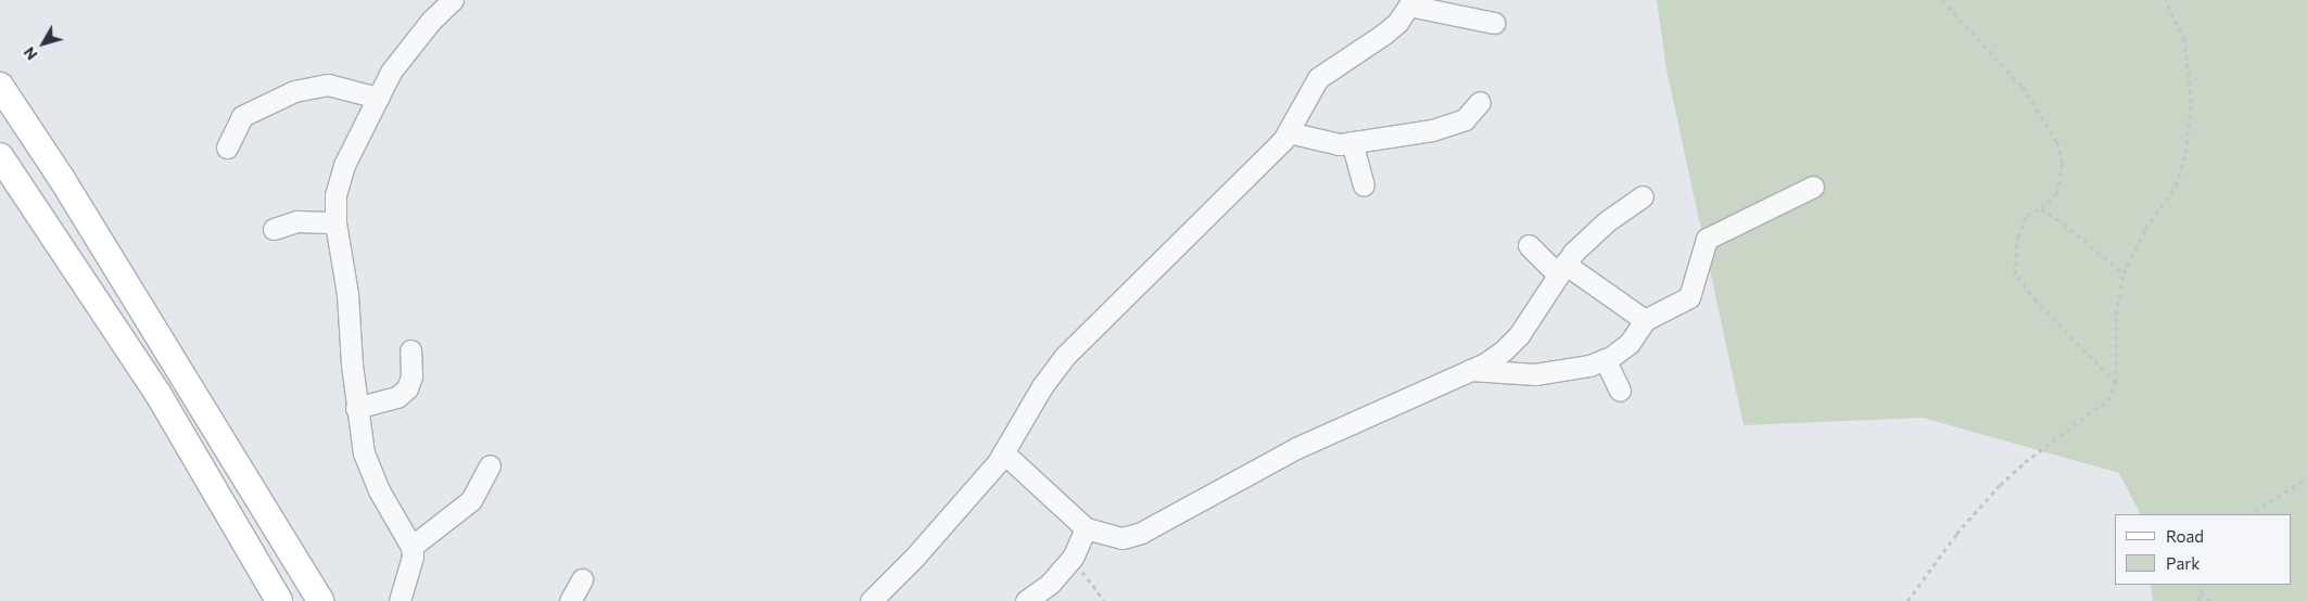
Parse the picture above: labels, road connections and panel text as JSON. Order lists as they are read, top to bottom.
{
  "legend": ["Road", "Park"],
  "north": "bottom left"
}
